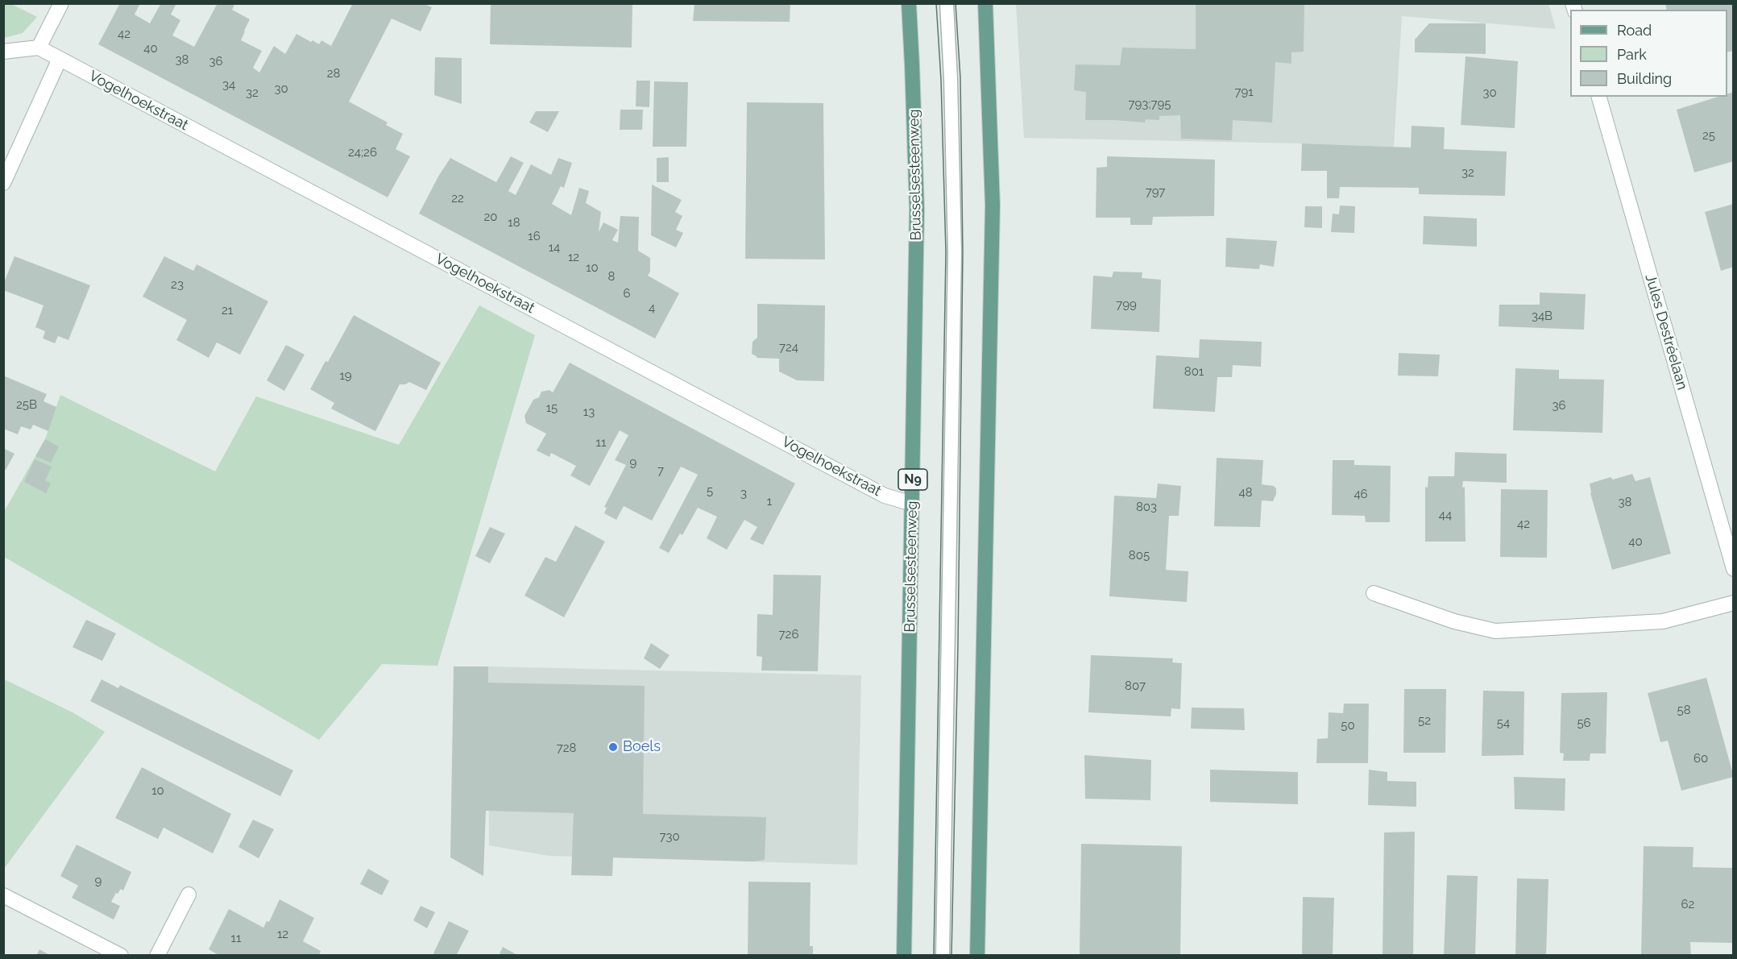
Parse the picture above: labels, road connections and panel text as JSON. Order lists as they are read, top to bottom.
{
  "streets": {
    "main road": ["Brusselsesteenweg", "N9"],
    "street": ["Vogelhoekstraat", "Jules Destréelaan"]
  },
  "crossings": [
    ["Vogelhoekstraat", "Brusselsesteenweg"]
  ],
  "places": ["Boels"],
  "house_numbers": [
    "42",
    "40",
    "38",
    "36",
    "28",
    "34",
    "30",
    "791",
    "32",
    "30",
    "793;795",
    "25",
    "24;26",
    "32",
    "797",
    "22",
    "20",
    "18",
    "16",
    "14",
    "12",
    "10",
    "8",
    "23",
    "6",
    "799",
    "4",
    "21",
    "34B",
    "724",
    "801",
    "19",
    "25B",
    "36",
    "15",
    "13",
    "11",
    "9",
    "7",
    "5",
    "48",
    "3",
    "46",
    "1",
    "38",
    "803",
    "44",
    "42",
    "40",
    "805",
    "726",
    "807",
    "58",
    "52",
    "54",
    "56",
    "50",
    "728",
    "60",
    "10",
    "730",
    "9",
    "62",
    "12",
    "11"
  ],
  "legend": ["Road", "Park", "Building"]
}
